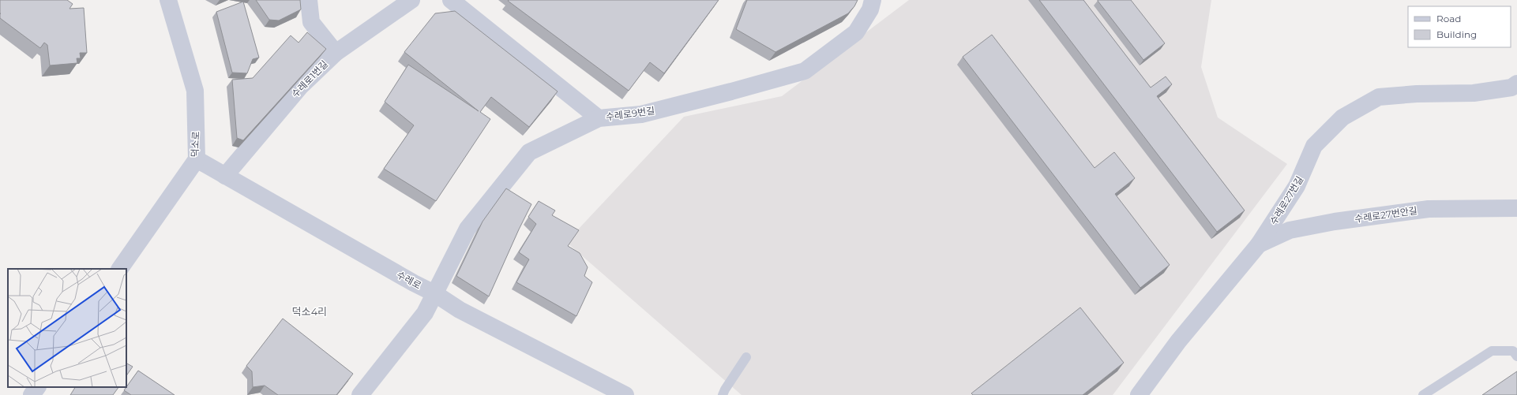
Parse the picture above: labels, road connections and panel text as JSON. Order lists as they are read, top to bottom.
{
  "streets": {
    "street": [
      "수레로1번길",
      "수레로9번길",
      "덕소로",
      "수레로27번길",
      "수레로27번안길",
      "수레로"
    ]
  },
  "crossings": [
    ["수레로1번길", "수레로"],
    ["수레로9번길", "수레로"],
    ["덕소로", "수레로"],
    ["수레로27번길", "수레로27번안길"]
  ],
  "districts": ["덕소4리"],
  "legend": ["Road", "Building"]
}
